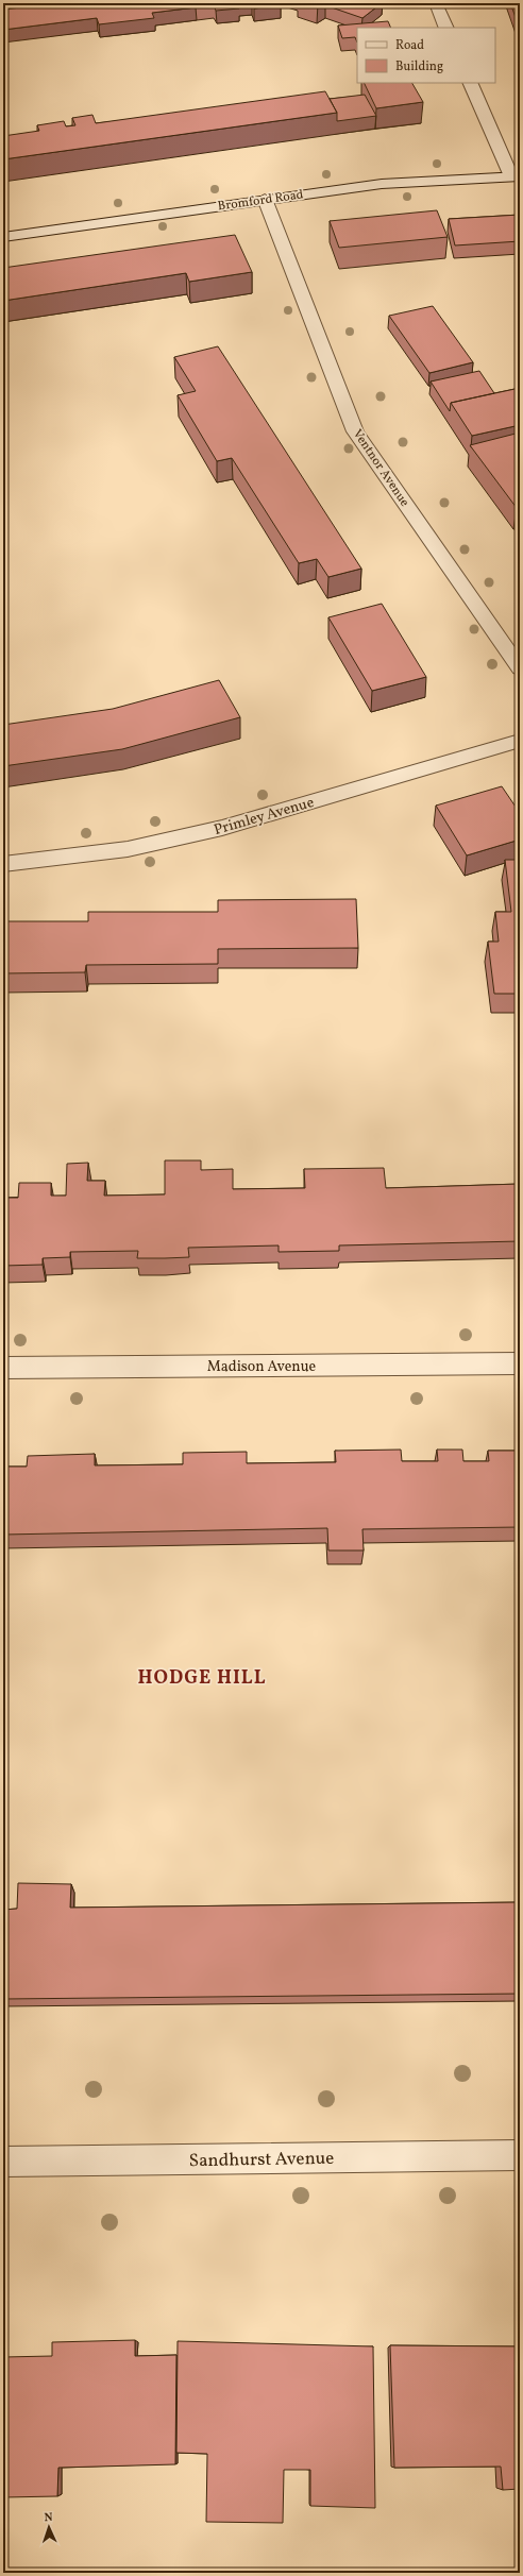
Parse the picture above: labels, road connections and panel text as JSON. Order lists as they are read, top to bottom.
{
  "streets": {
    "street": [
      "Bromford Road",
      "Ventnor Avenue",
      "Primley Avenue",
      "Madison Avenue",
      "Sandhurst Avenue"
    ]
  },
  "crossings": [
    ["Bromford Road", "Ventnor Avenue"]
  ],
  "districts": ["HODGE HILL"],
  "legend": ["Road", "Building"],
  "north": "top"
}
